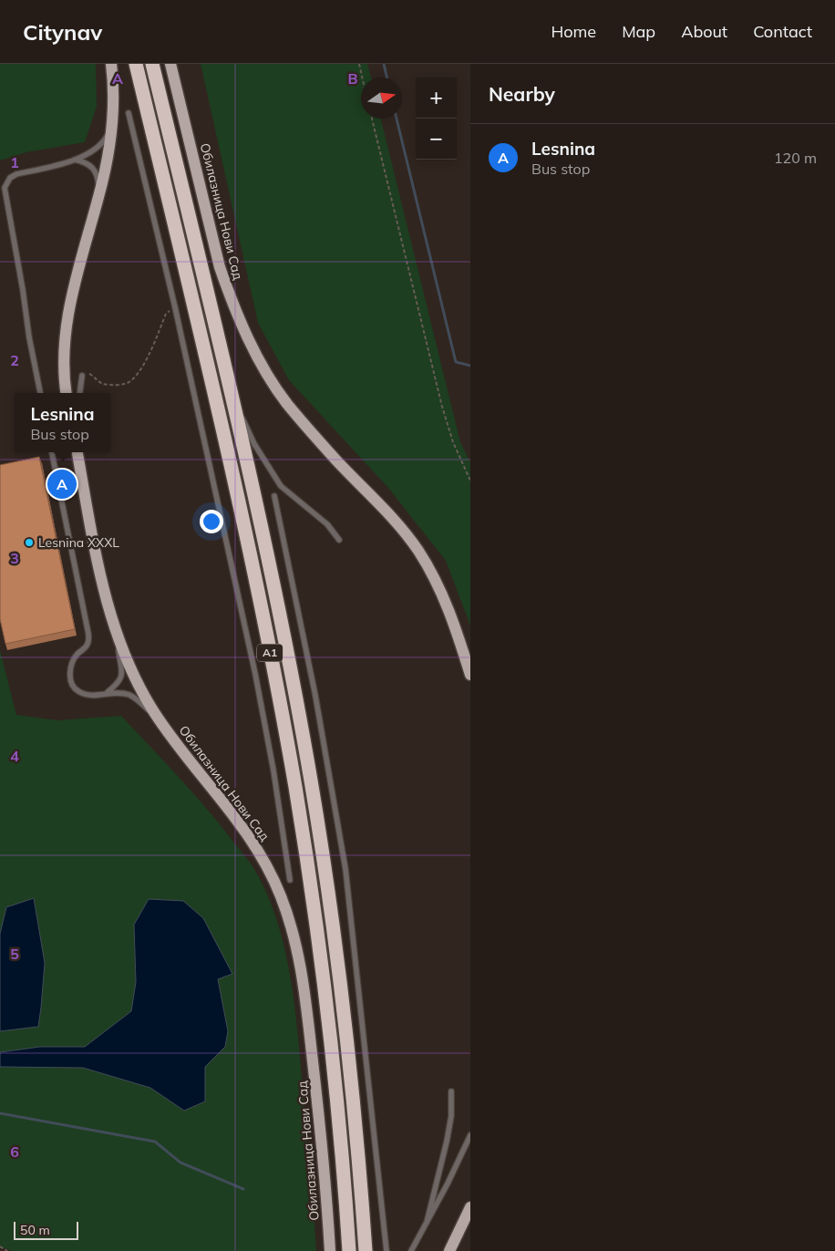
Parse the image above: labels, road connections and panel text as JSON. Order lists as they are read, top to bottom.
{
  "streets": {
    "highway": ["A1"],
    "main road": ["Обилазница Нови Сад"]
  },
  "places": ["Lesnina XXXL"],
  "scale_bar": "50 m",
  "north": "right",
  "page": {
    "header": "Citynav",
    "nav": [
      "Home",
      "Map",
      "About",
      "Contact"
    ],
    "heading": "Nearby",
    "map_buttons": ["+", "−"],
    "list": [
      {
        "mark": "A",
        "name": "Lesnina",
        "note": "Bus stop",
        "value": "120 m"
      }
    ],
    "popup": ["Lesnina", "Bus stop"],
    "pins": "A",
    "scale": "50 m"
  },
  "grid": {
    "columns": ["A", "B"],
    "rows": [
      "1",
      "2",
      "3",
      "4",
      "5",
      "6"
    ]
  }
}
